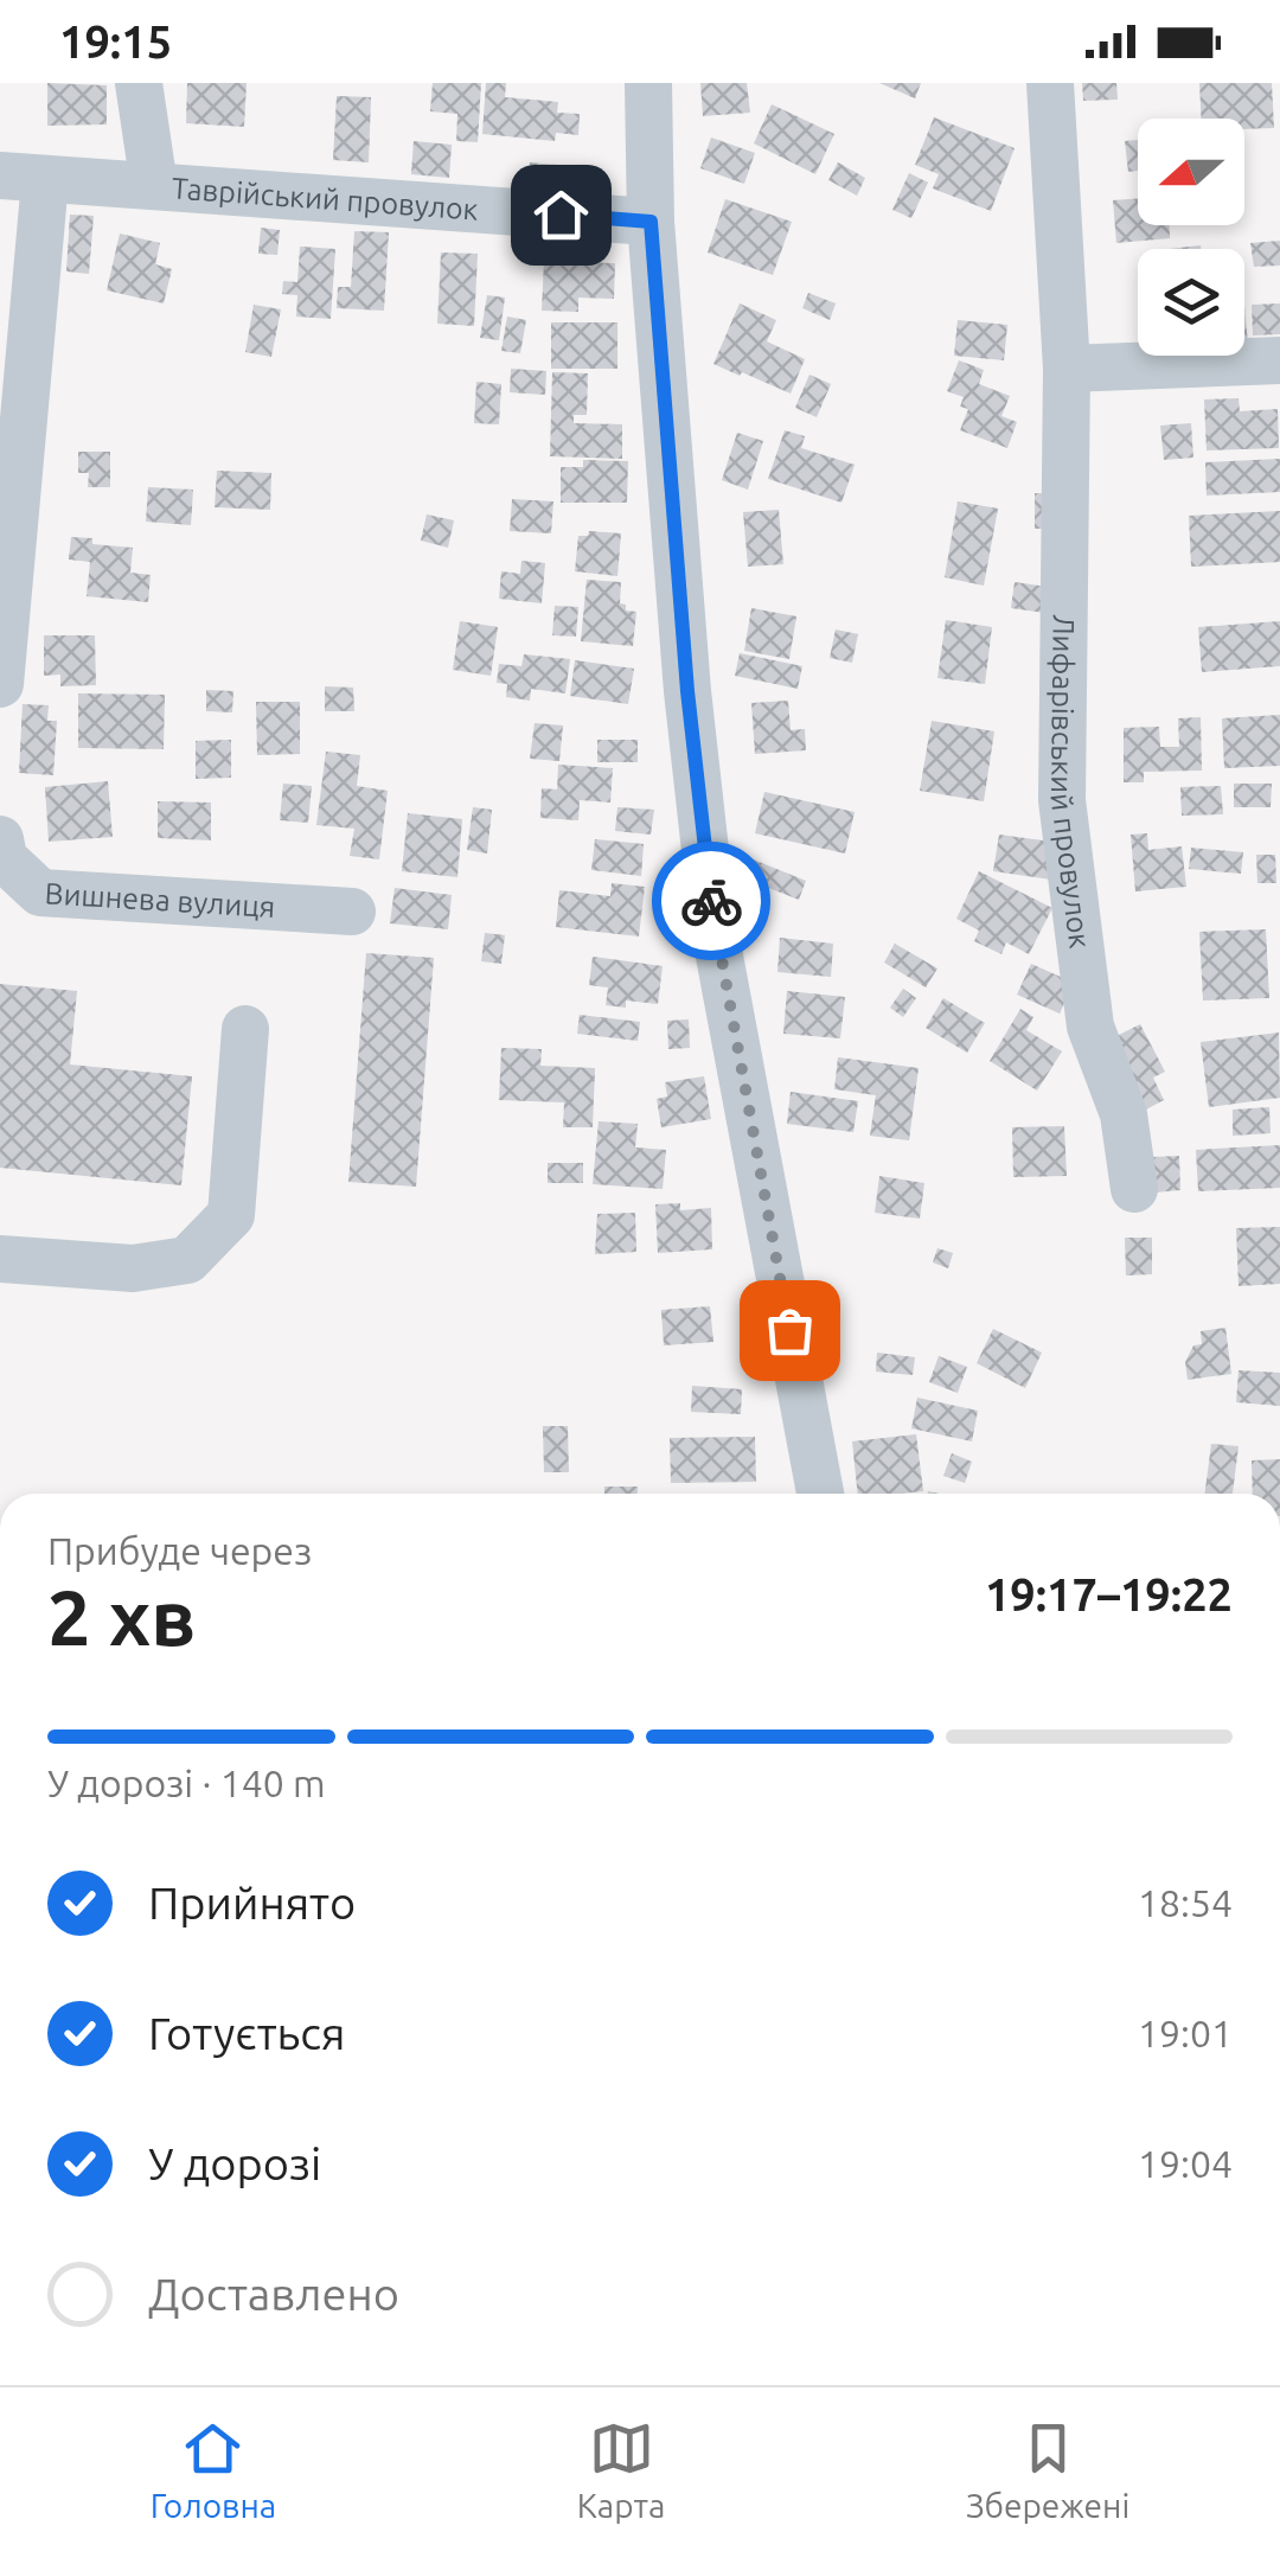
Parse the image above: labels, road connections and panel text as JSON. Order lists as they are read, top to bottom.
{
  "streets": {
    "street": ["Таврійський провулок", "Лифарівський провулок", "Вишнева вулиця"]
  },
  "north": "left",
  "page": {
    "status": "19:15",
    "heading": ["2 хв", "Прибуде через", "19:17–19:22"],
    "bar": "У дорозі · 140 m",
    "list": [
      ["Прийнято", "18:54"],
      ["Готується", "19:01"],
      ["У дорозі", "19:04"],
      "Доставлено"
    ],
    "tabs": ["Головна", "Карта", "Збережені"]
  }
}
